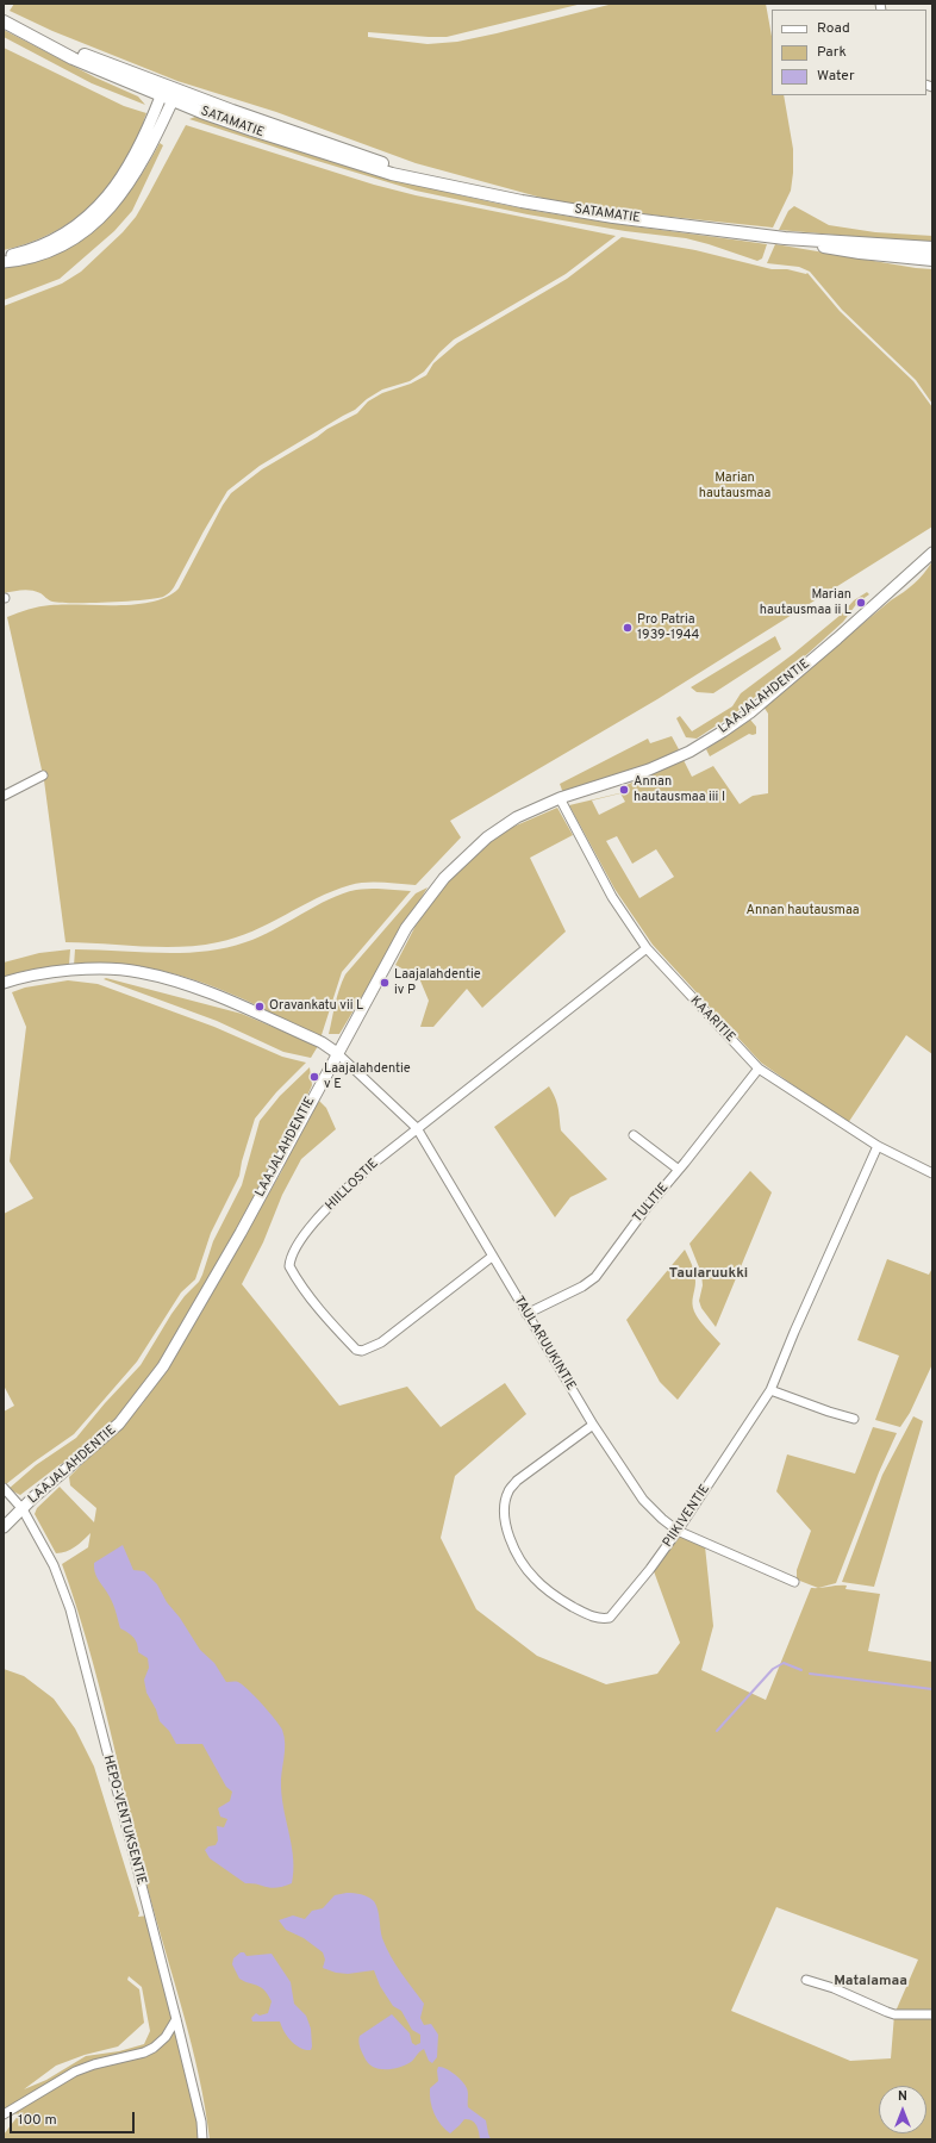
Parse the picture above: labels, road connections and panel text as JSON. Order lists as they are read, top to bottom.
{
  "streets": {
    "main road": ["SATAMATIE"],
    "street": [
      "LAAJALAHDENTIE",
      "KAARITIE",
      "HIILLOSTIE",
      "TULITIE",
      "TAULARUUKINTIE",
      "PIIKIVENTIE",
      "HEPO-VENTUKSENTIE"
    ]
  },
  "crossings": [
    ["LAAJALAHDENTIE", "KAARITIE"],
    ["LAAJALAHDENTIE", "TAULARUUKINTIE"],
    ["LAAJALAHDENTIE", "HEPO-VENTUKSENTIE"],
    ["KAARITIE", "HIILLOSTIE"],
    ["KAARITIE", "TULITIE"],
    ["KAARITIE", "PIIKIVENTIE"],
    ["HIILLOSTIE", "TAULARUUKINTIE"],
    ["TULITIE", "TAULARUUKINTIE"],
    ["TAULARUUKINTIE", "PIIKIVENTIE"]
  ],
  "districts": ["Taularuukki", "Matalamaa"],
  "parks": ["Marian hautausmaa", "Annan hautausmaa"],
  "places": [
    "Marian hautausmaa ii L",
    "Pro Patria 1939-1944",
    "Annan hautausmaa iii I",
    "Laajalahdentie iv P",
    "Oravankatu vii L",
    "Laajalahdentie v E"
  ],
  "legend": ["Road", "Park", "Water"],
  "scale_bar": "100 m",
  "north": "top"
}
